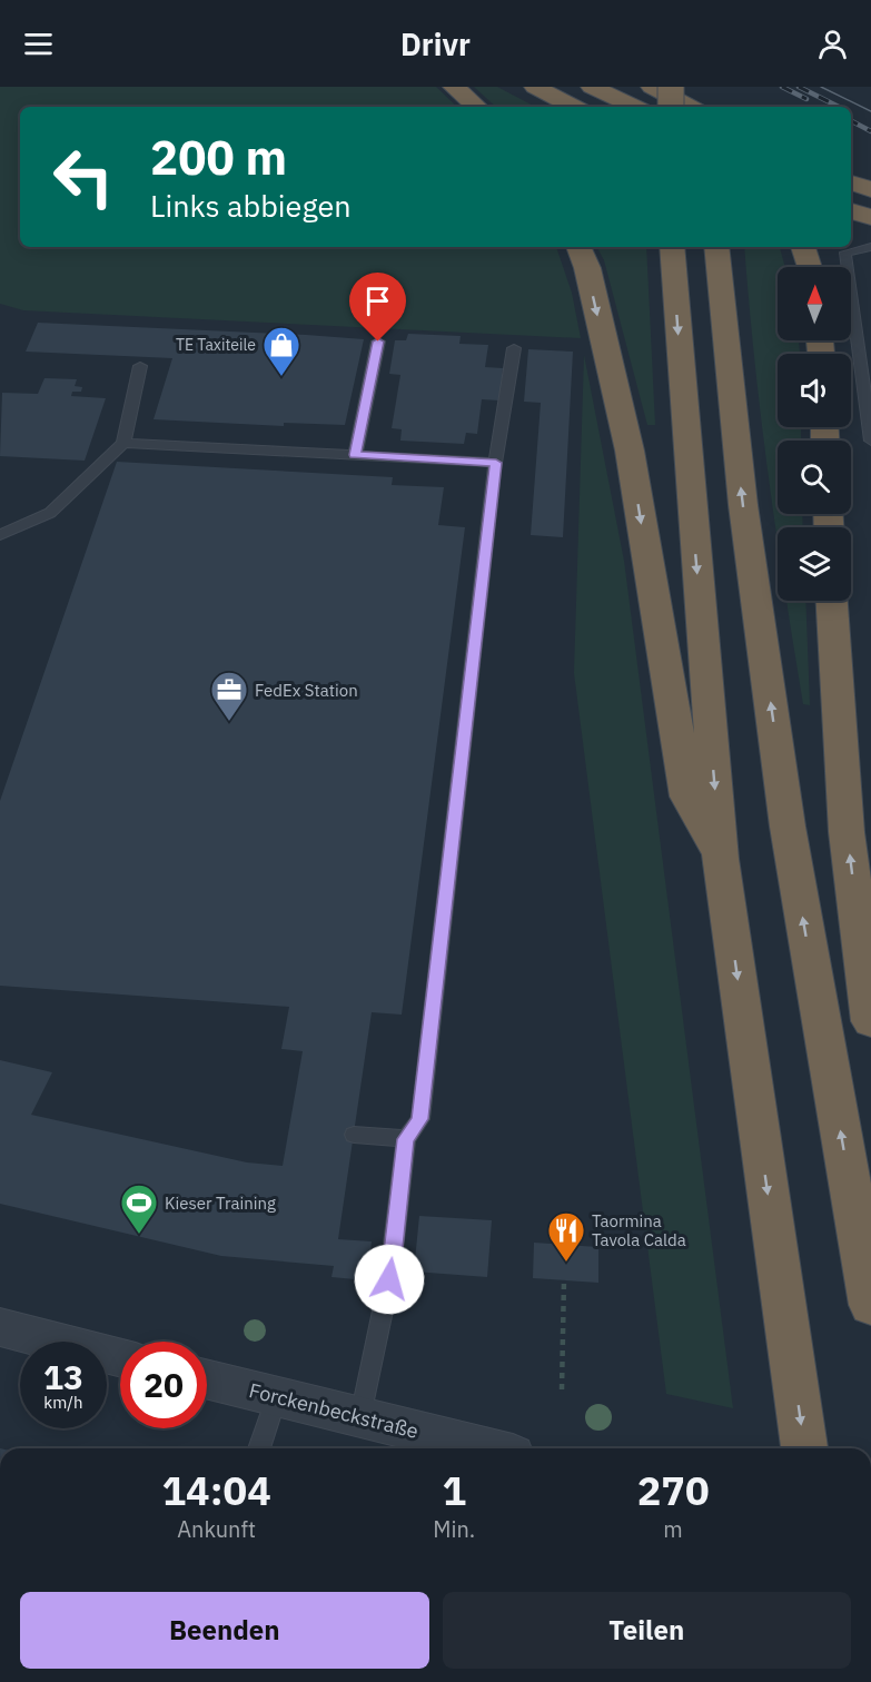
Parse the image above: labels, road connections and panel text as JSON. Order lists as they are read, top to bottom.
{
  "streets": {
    "street": ["Forckenbeckstraße"]
  },
  "places": {
    "shop": ["TE Taxiteile"],
    "office": ["FedEx Station"],
    "sports": ["Kieser Training"],
    "restaurant": ["Taormina Tavola Calda"]
  },
  "north": "top",
  "page": {
    "header": "Drivr",
    "turn": ["200 m", "Links abbiegen"],
    "speed": "13 km/h",
    "limit": "20",
    "eta": [
      "14:04",
      "Ankunft",
      "1",
      "Min.",
      "270",
      "m"
    ],
    "buttons": ["Beenden", "Teilen"]
  }
}
